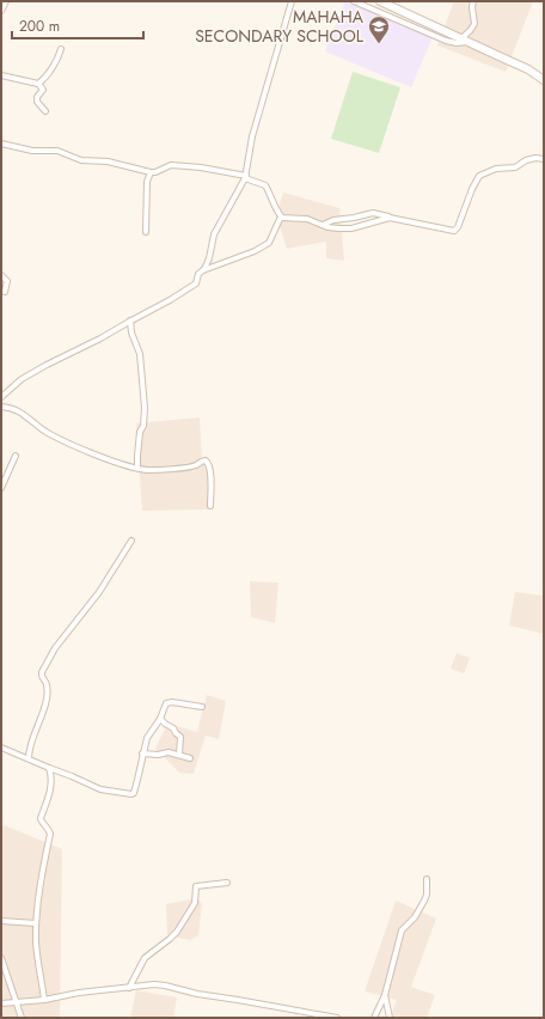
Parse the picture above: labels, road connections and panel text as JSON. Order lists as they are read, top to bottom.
{
  "places": {
    "school or university": ["MAHAHA SECONDARY SCHOOL"]
  },
  "scale_bar": "200 m"
}
